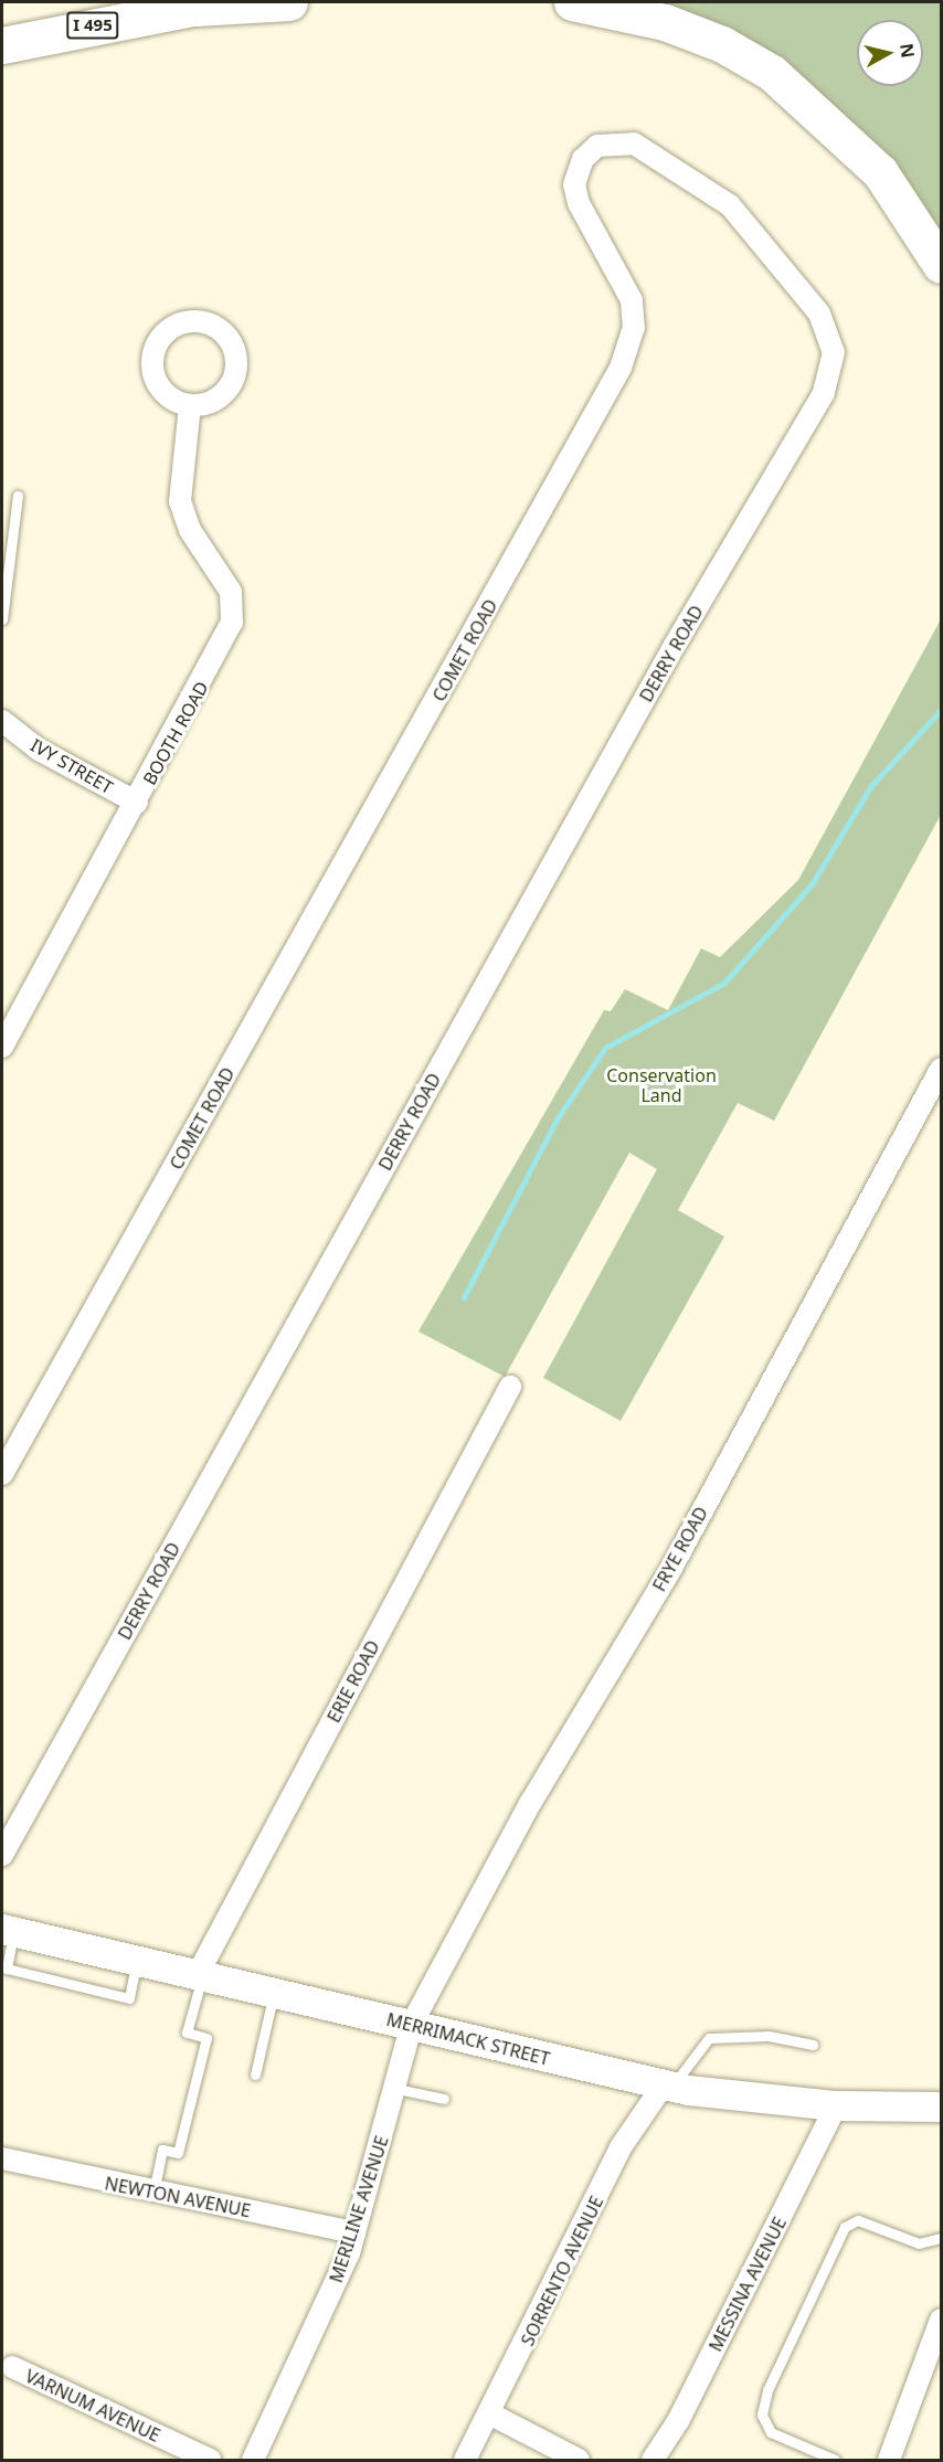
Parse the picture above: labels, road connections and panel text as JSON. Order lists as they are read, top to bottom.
{
  "streets": {
    "highway": ["I 495"],
    "main road": ["MERRIMACK STREET"],
    "street": [
      "COMET ROAD",
      "DERRY ROAD",
      "BOOTH ROAD",
      "IVY STREET",
      "FRYE ROAD",
      "ERIE ROAD",
      "NEWTON AVENUE",
      "MERILINE AVENUE",
      "SORRENTO AVENUE",
      "MESSINA AVENUE",
      "VARNUM AVENUE"
    ]
  },
  "crossings": [
    ["COMET ROAD", "DERRY ROAD"],
    ["BOOTH ROAD", "IVY STREET"],
    ["FRYE ROAD", "MERRIMACK STREET"],
    ["FRYE ROAD", "MERILINE AVENUE"],
    ["ERIE ROAD", "MERRIMACK STREET"],
    ["MERRIMACK STREET", "MERILINE AVENUE"],
    ["MERRIMACK STREET", "SORRENTO AVENUE"],
    ["MERRIMACK STREET", "MESSINA AVENUE"],
    ["NEWTON AVENUE", "MERILINE AVENUE"]
  ],
  "parks": ["Conservation Land"],
  "north": "right"
}
